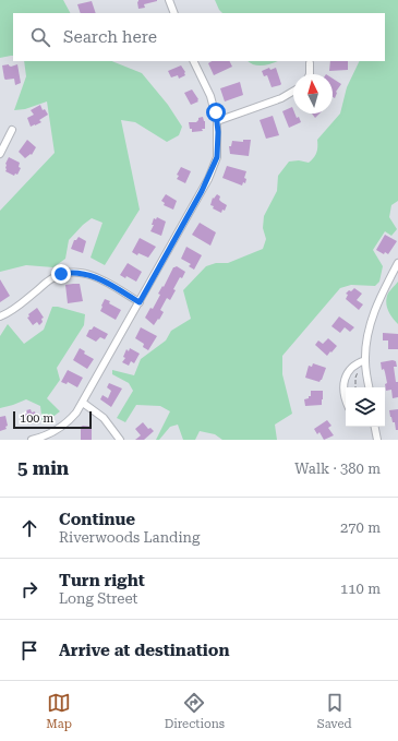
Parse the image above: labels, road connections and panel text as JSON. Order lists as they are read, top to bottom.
{
  "scale_bar": "100 m",
  "north": "top",
  "page": {
    "search": "Search here",
    "scale": "100 m",
    "heading": ["5 min", "Walk · 380 m"],
    "list": [
      ["Continue", "Riverwoods Landing", "270 m"],
      ["Turn right", "Long Street", "110 m"],
      "Arrive at destination"
    ],
    "nav": ["Map", "Directions", "Saved"]
  }
}
